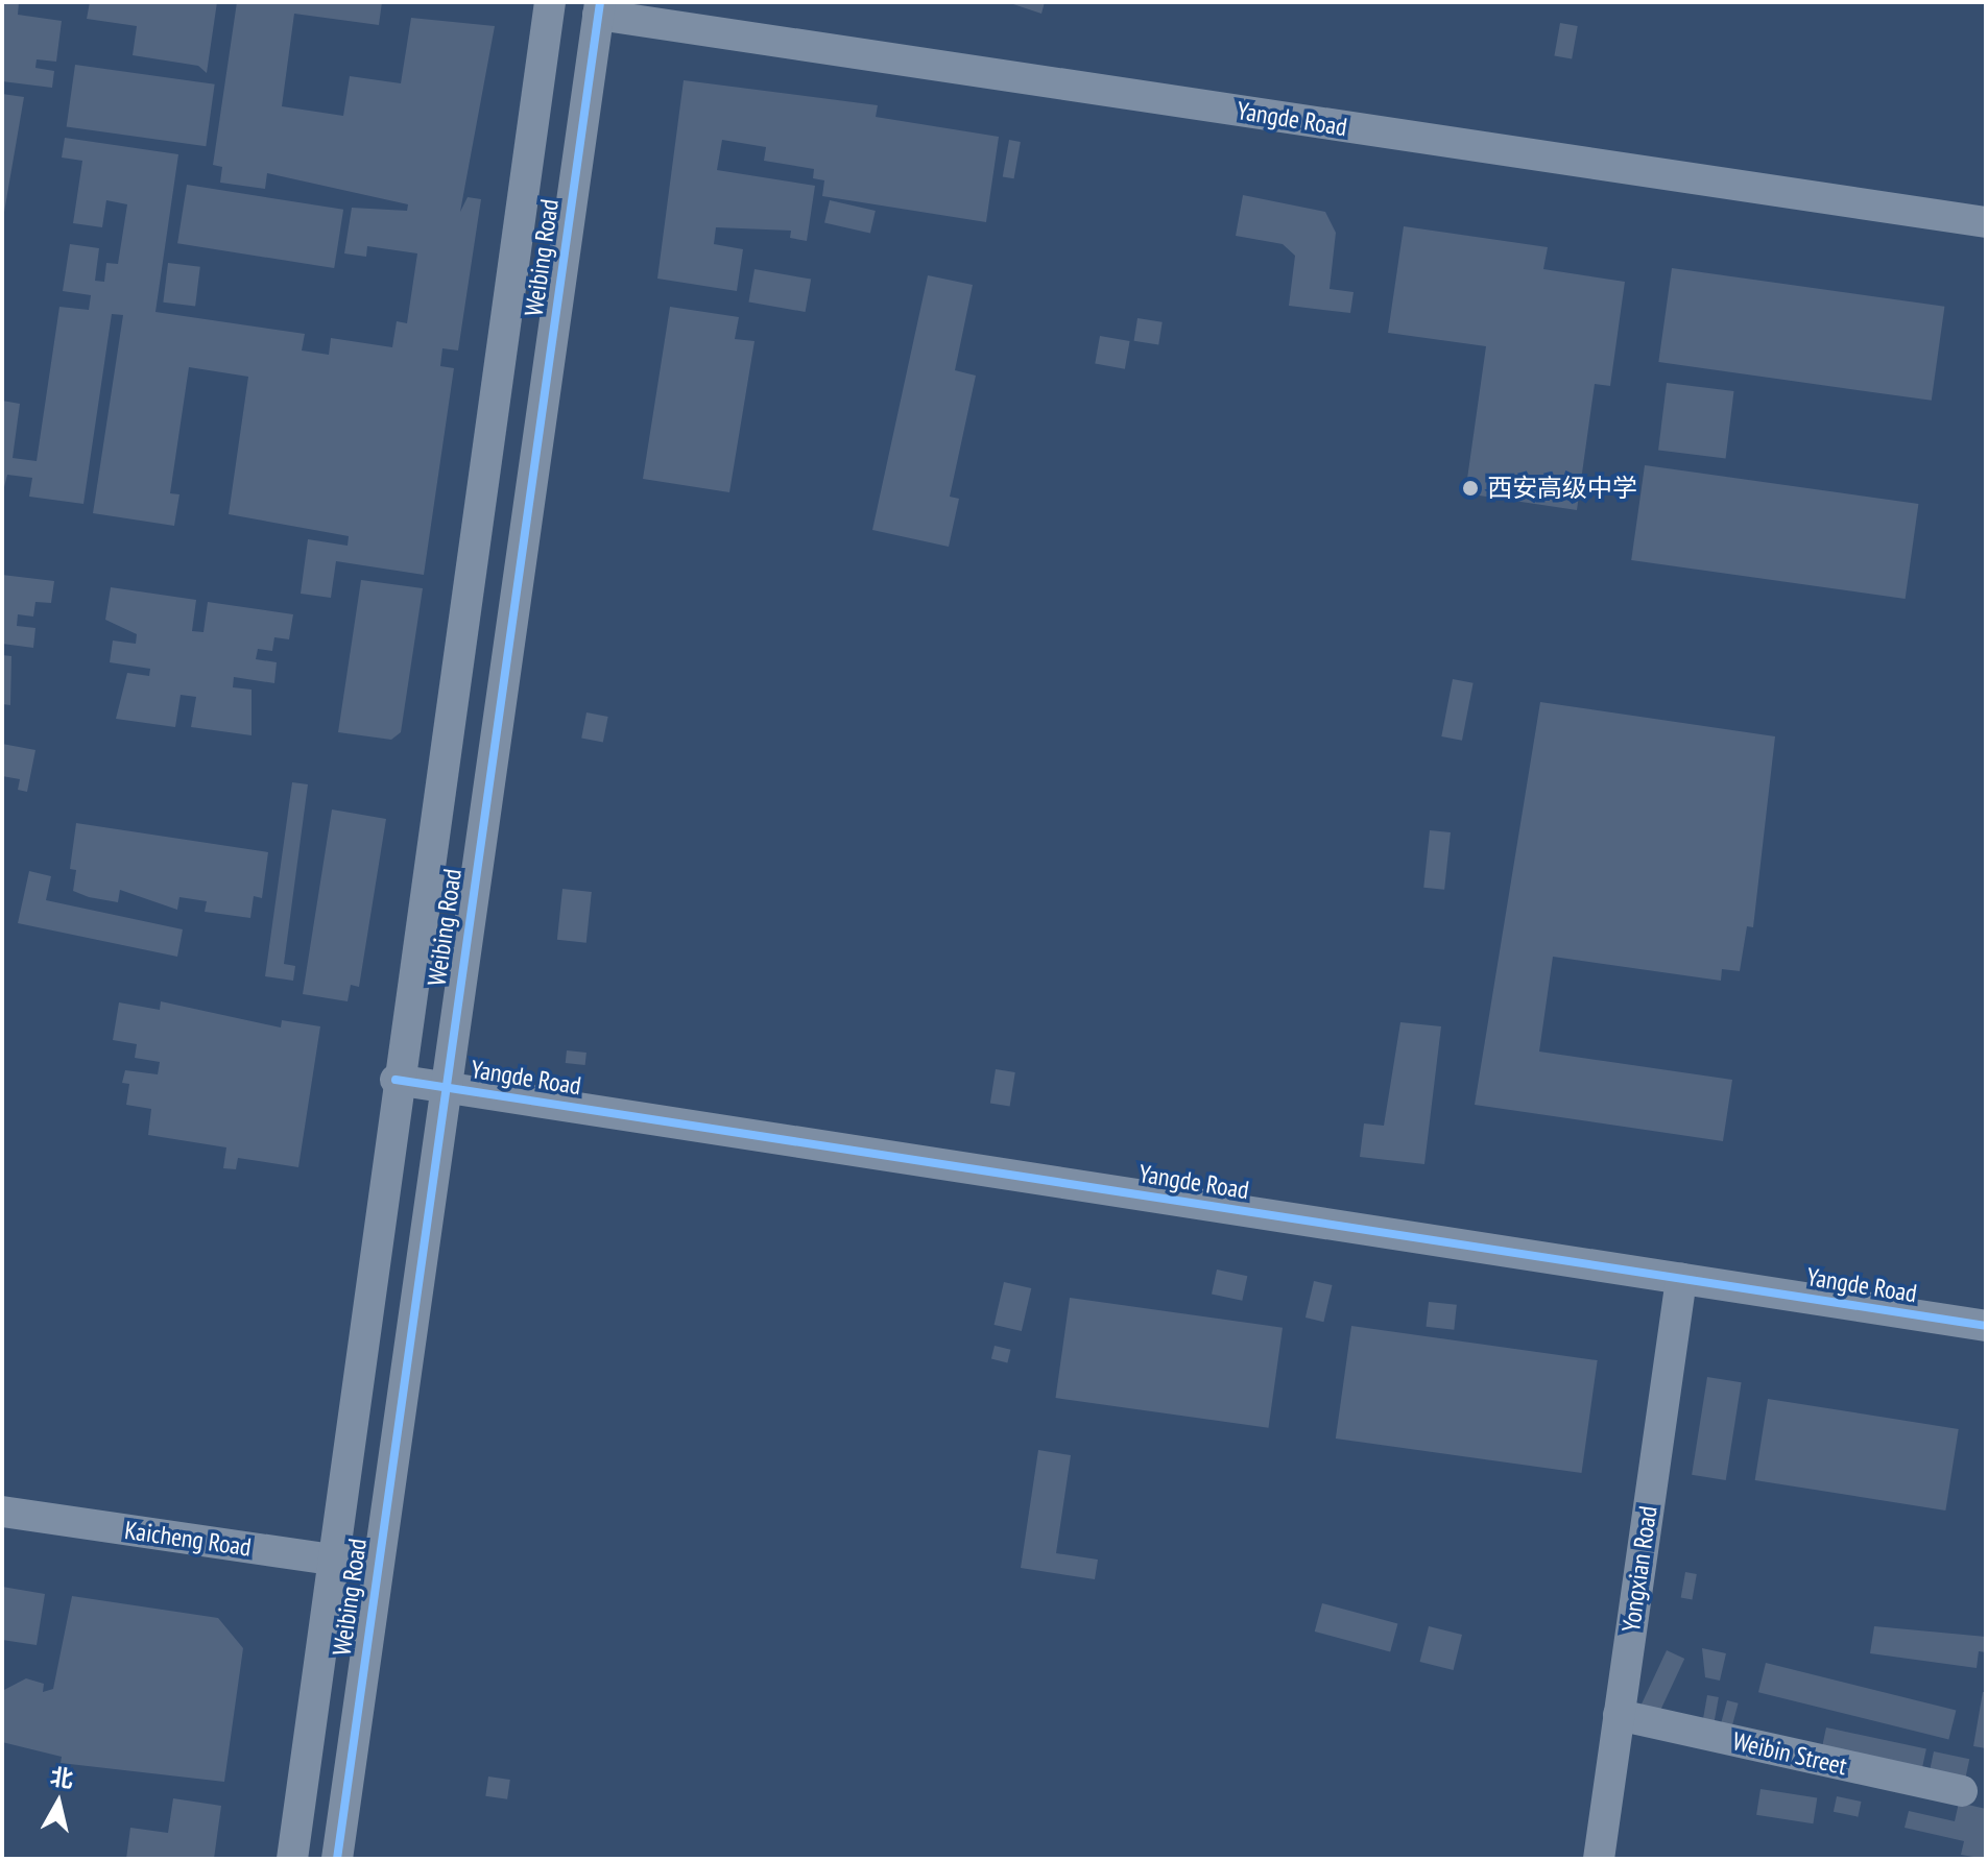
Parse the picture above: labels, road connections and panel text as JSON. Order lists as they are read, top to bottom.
{
  "streets": {
    "street": [
      "Yangde Road",
      "Weibing Road",
      "Kaicheng Road",
      "Yongxian Road",
      "Weibin Street"
    ]
  },
  "crossings": [
    ["Yangde Road", "Weibing Road"],
    ["Yangde Road", "Yongxian Road"],
    ["Weibing Road", "Kaicheng Road"],
    ["Yongxian Road", "Weibin Street"]
  ],
  "places": ["西安高级中学"],
  "north": "top"
}
